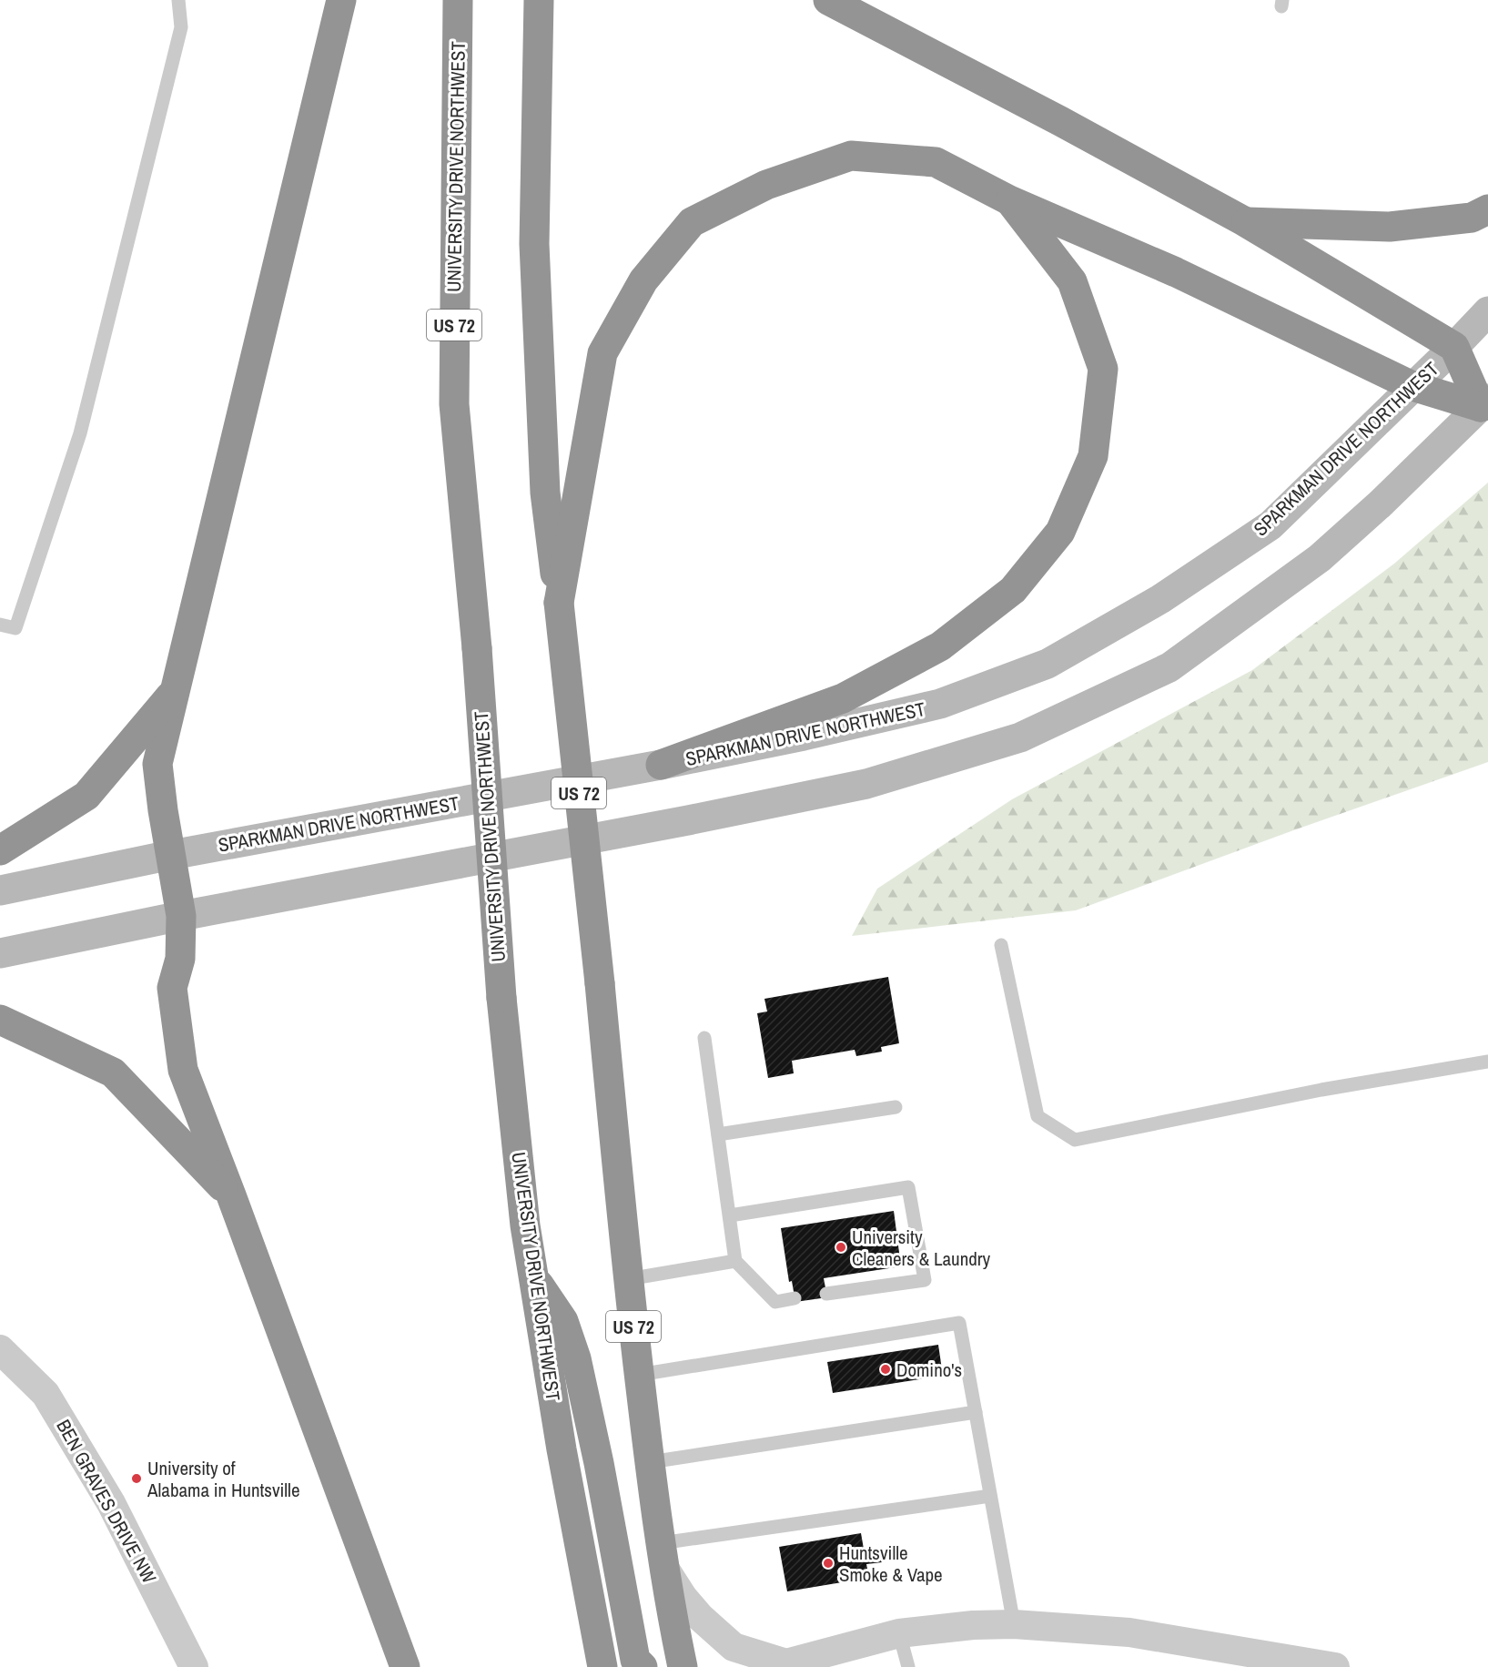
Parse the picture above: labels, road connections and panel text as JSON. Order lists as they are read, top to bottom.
{
  "streets": {
    "highway": ["UNIVERSITY DRIVE NORTHWEST", "US 72"],
    "main road": ["SPARKMAN DRIVE NORTHWEST"],
    "street": ["BEN GRAVES DRIVE NW"]
  },
  "crossings": [
    ["UNIVERSITY DRIVE NORTHWEST", "US 72"]
  ],
  "places": [
    "University Cleaners & Laundry",
    "Domino's",
    "University of Alabama in Huntsville",
    "Huntsville Smoke & Vape"
  ]
}
